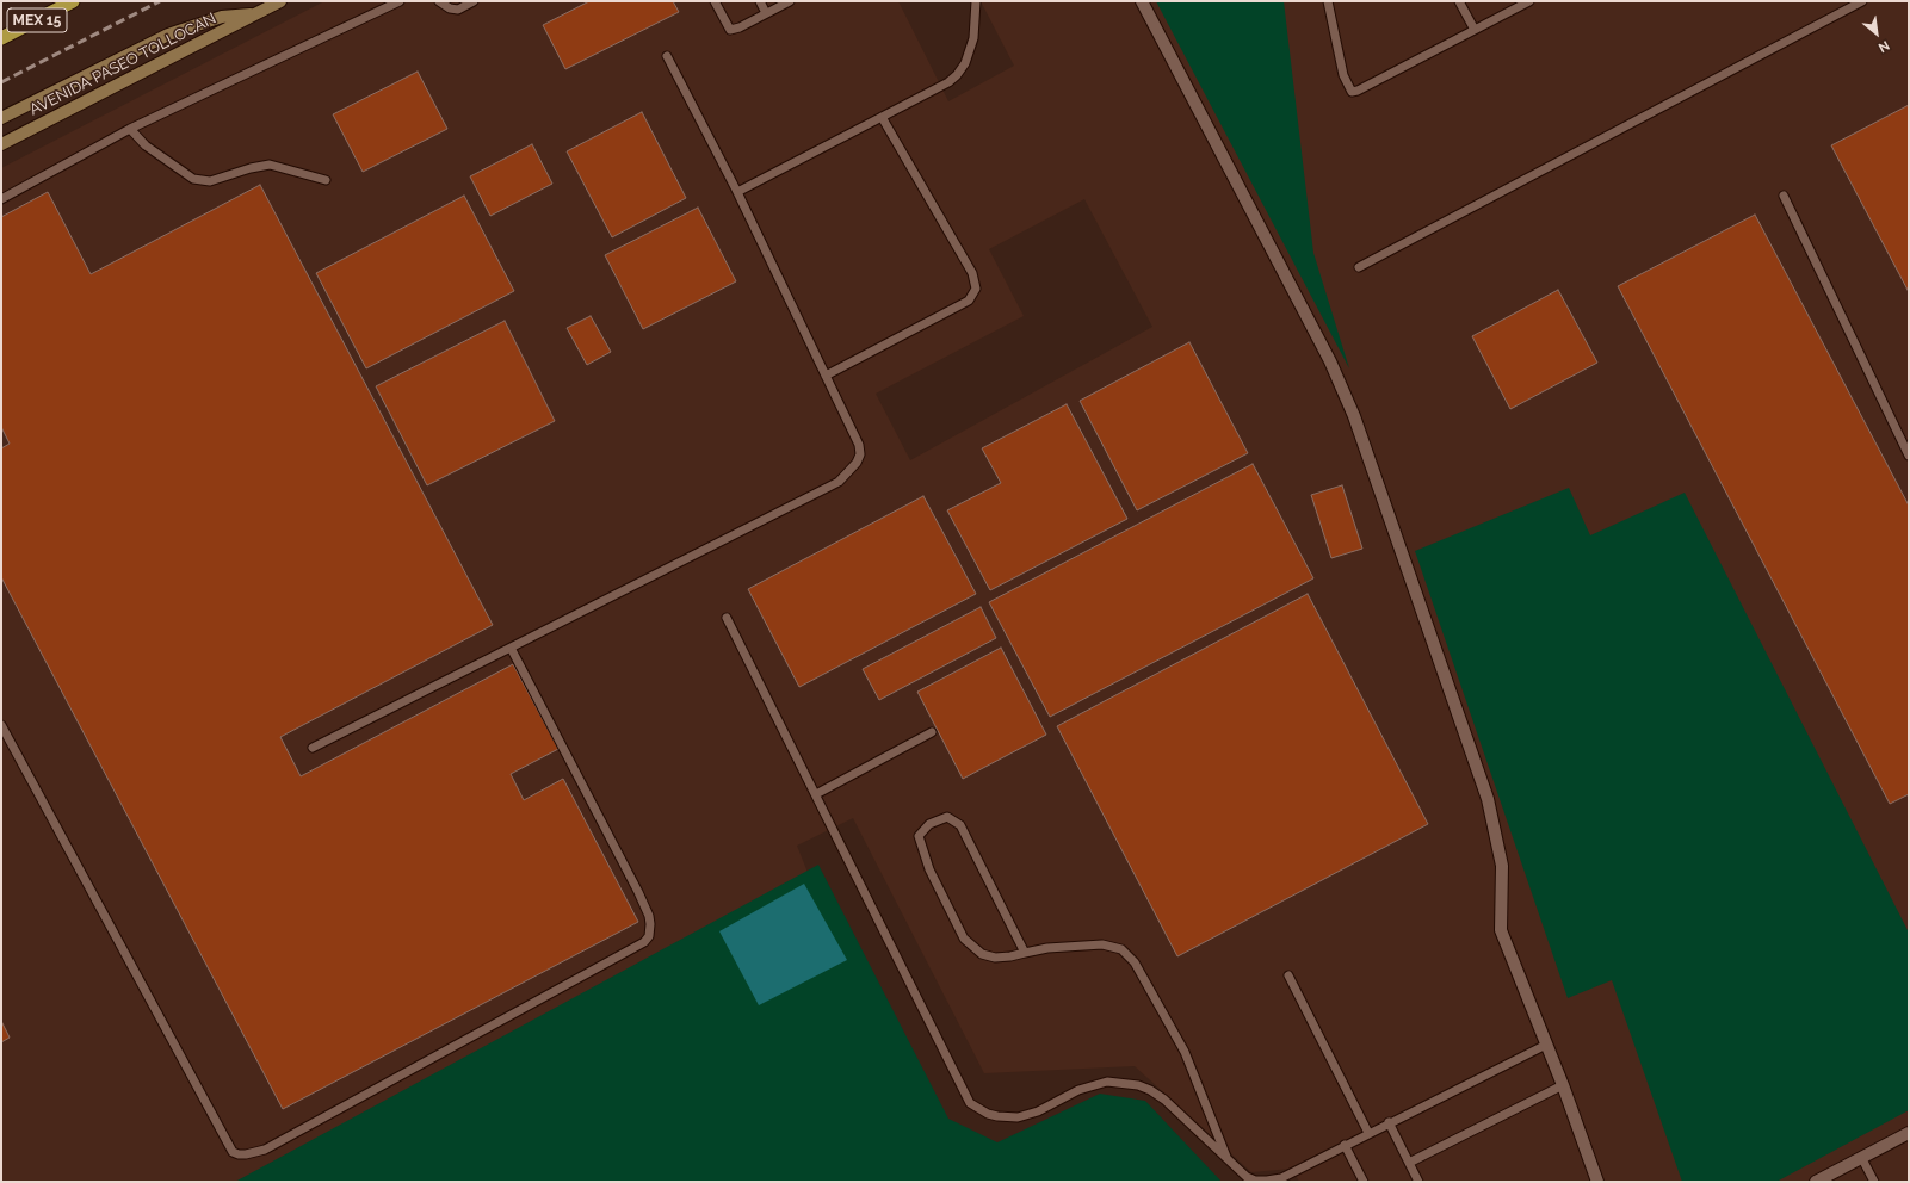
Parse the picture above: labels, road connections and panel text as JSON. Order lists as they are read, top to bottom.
{
  "streets": {
    "highway": ["MEX 15"],
    "main road": ["AVENIDA PASEO TOLLOCAN"]
  },
  "north": "bottom right"
}
